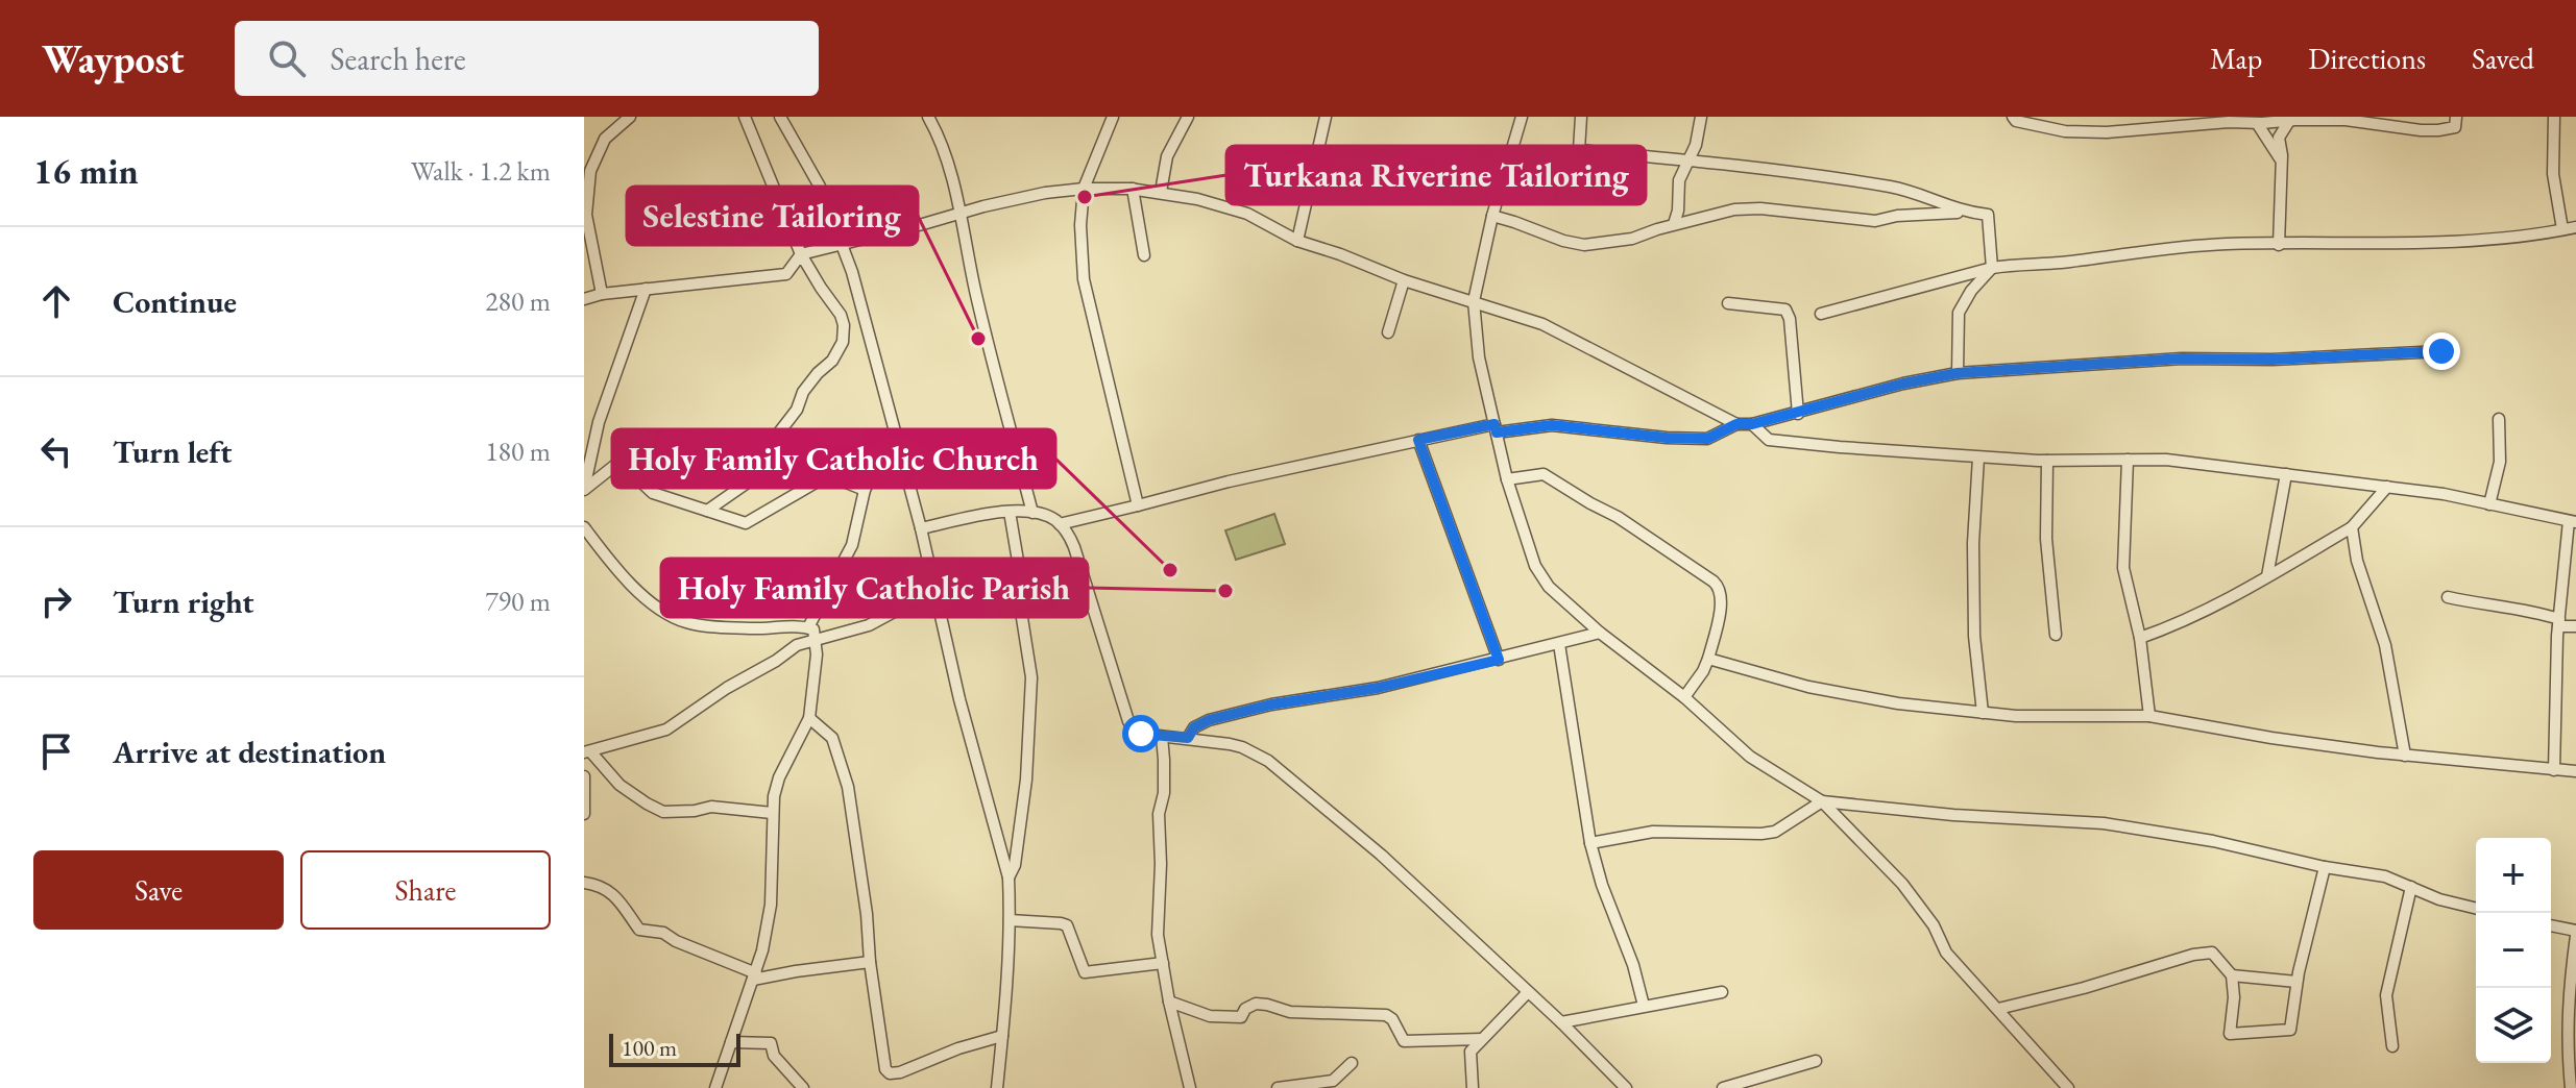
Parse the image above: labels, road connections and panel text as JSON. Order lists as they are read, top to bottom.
{
  "places": [
    "Turkana Riverine Tailoring",
    "Selestine Tailoring",
    "Holy Family Catholic Church",
    "Holy Family Catholic Parish"
  ],
  "scale_bar": "100 m",
  "page": {
    "header": "Waypost",
    "search": "Search here",
    "nav": ["Map", "Directions", "Saved"],
    "heading": ["16 min", "Walk · 1.2 km"],
    "list": [
      ["Continue", "280 m"],
      ["Turn left", "180 m"],
      ["Turn right", "790 m"],
      "Arrive at destination"
    ],
    "buttons": ["Save", "Share"],
    "map_buttons": ["+", "−"],
    "scale": "100 m"
  }
}
